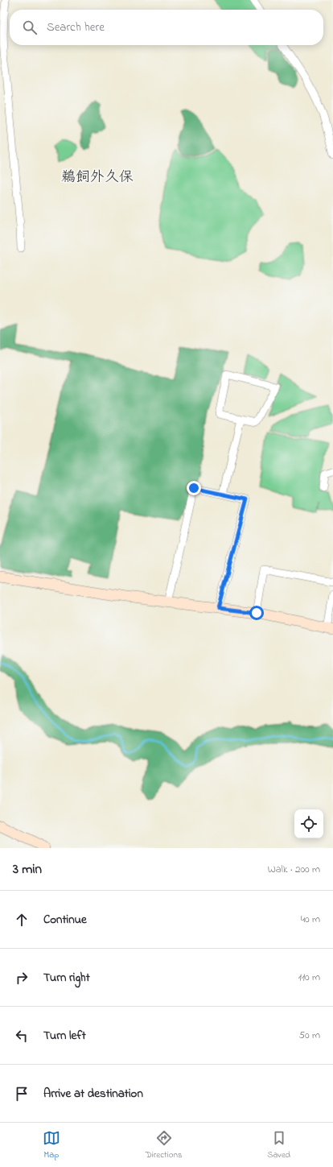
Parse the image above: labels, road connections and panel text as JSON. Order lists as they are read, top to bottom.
{
  "districts": ["鵜飼外久保"],
  "page": {
    "search": "Search here",
    "heading": ["3 min", "Walk · 200 m"],
    "list": [
      ["Continue", "40 m"],
      ["Turn right", "110 m"],
      ["Turn left", "50 m"],
      "Arrive at destination"
    ],
    "nav": ["Map", "Directions", "Saved"]
  }
}
